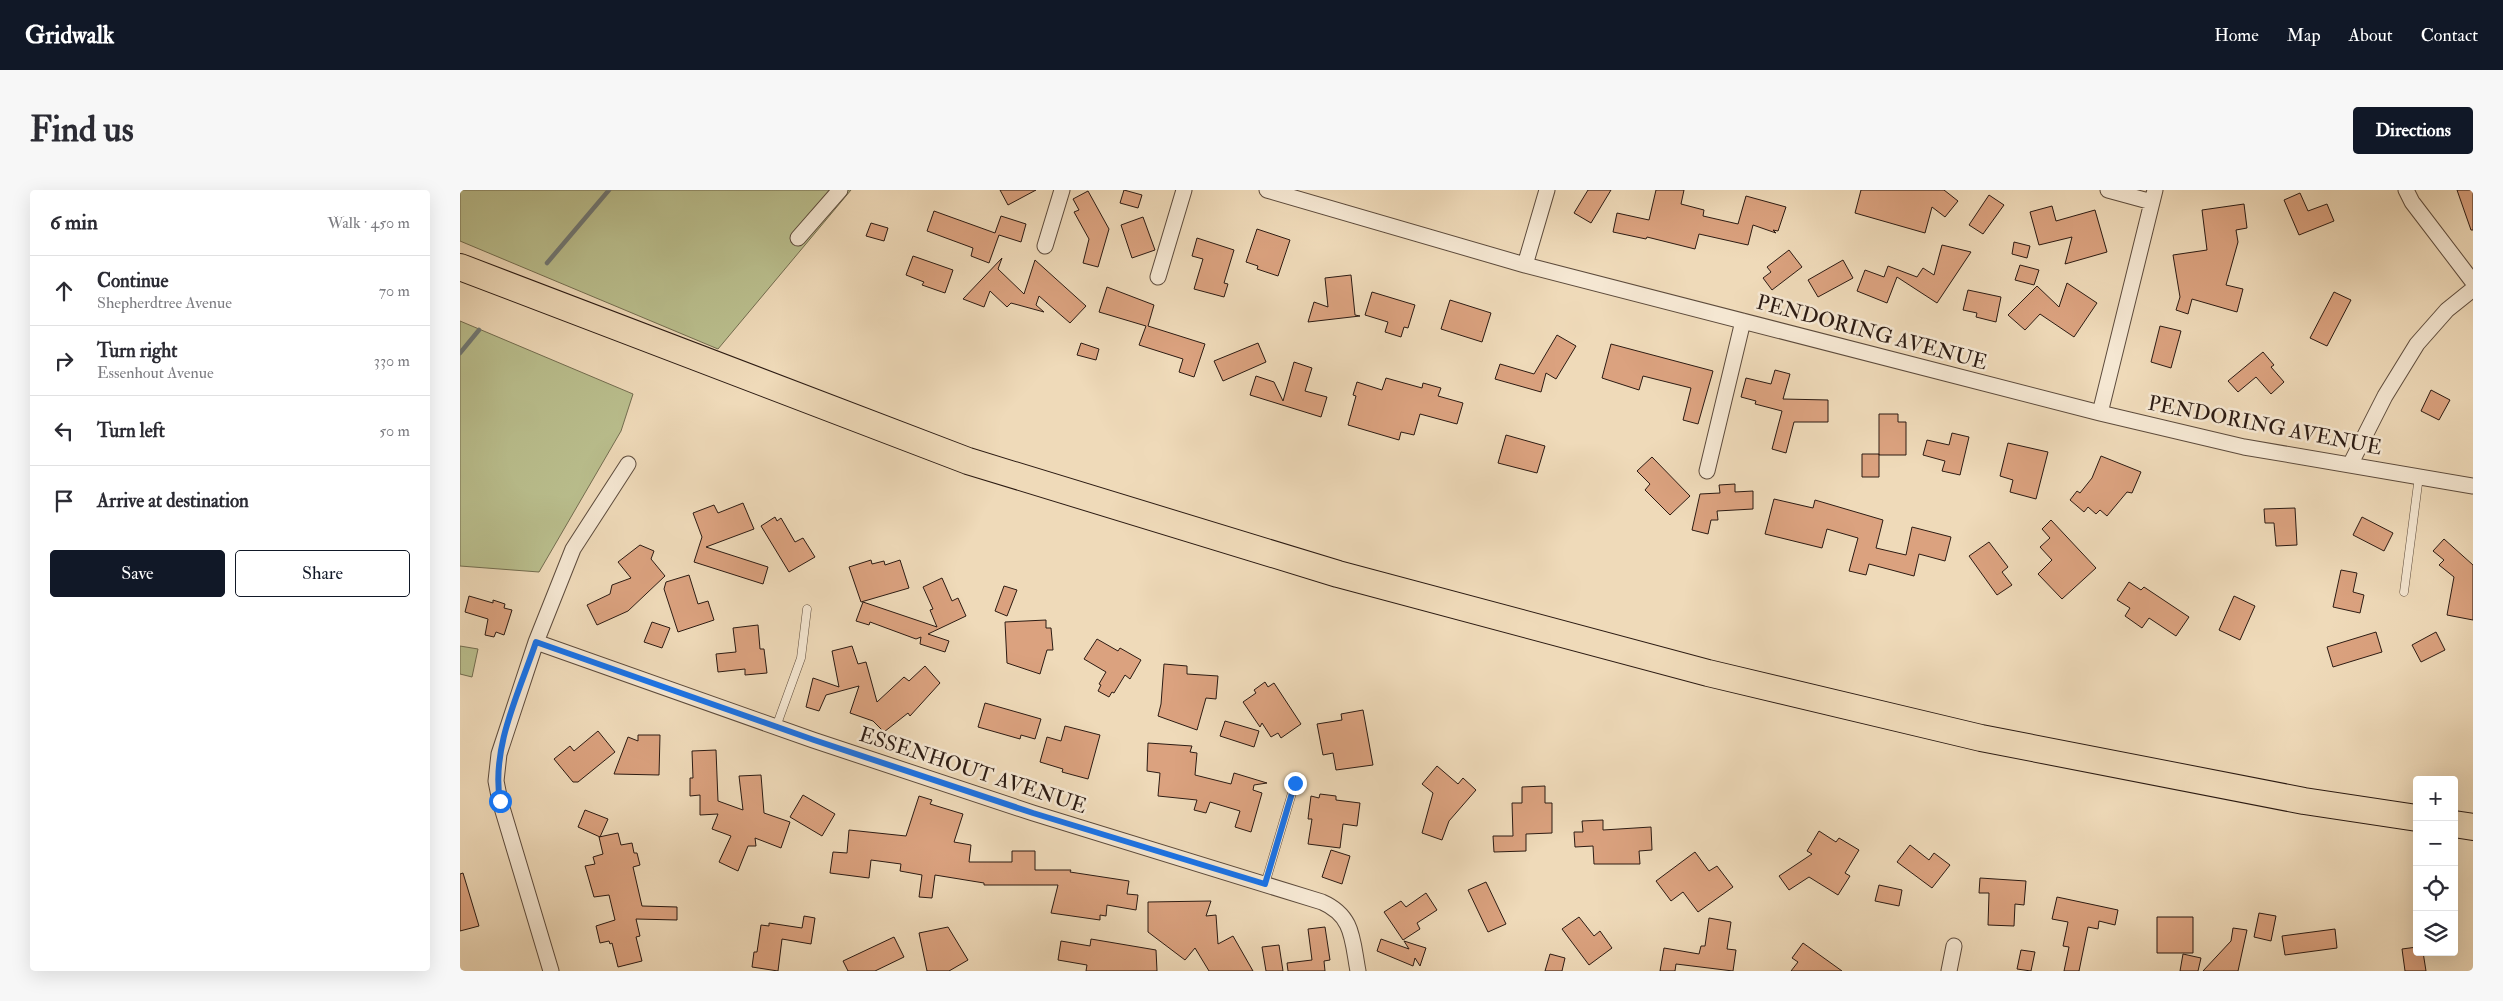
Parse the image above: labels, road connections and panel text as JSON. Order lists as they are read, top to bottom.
{
  "streets": {
    "street": ["PENDORING AVENUE", "ESSENHOUT AVENUE"]
  },
  "page": {
    "header": "Gridwalk",
    "nav": [
      "Home",
      "Map",
      "About",
      "Contact"
    ],
    "buttons": [
      "Directions",
      ["Save", "Share"]
    ],
    "title": "Find us",
    "heading": ["6 min", "Walk · 450 m"],
    "list": [
      ["Continue", "Shepherdtree Avenue", "70 m"],
      ["Turn right", "Essenhout Avenue", "330 m"],
      ["Turn left", "50 m"],
      "Arrive at destination"
    ],
    "map_buttons": ["+", "−"]
  }
}
